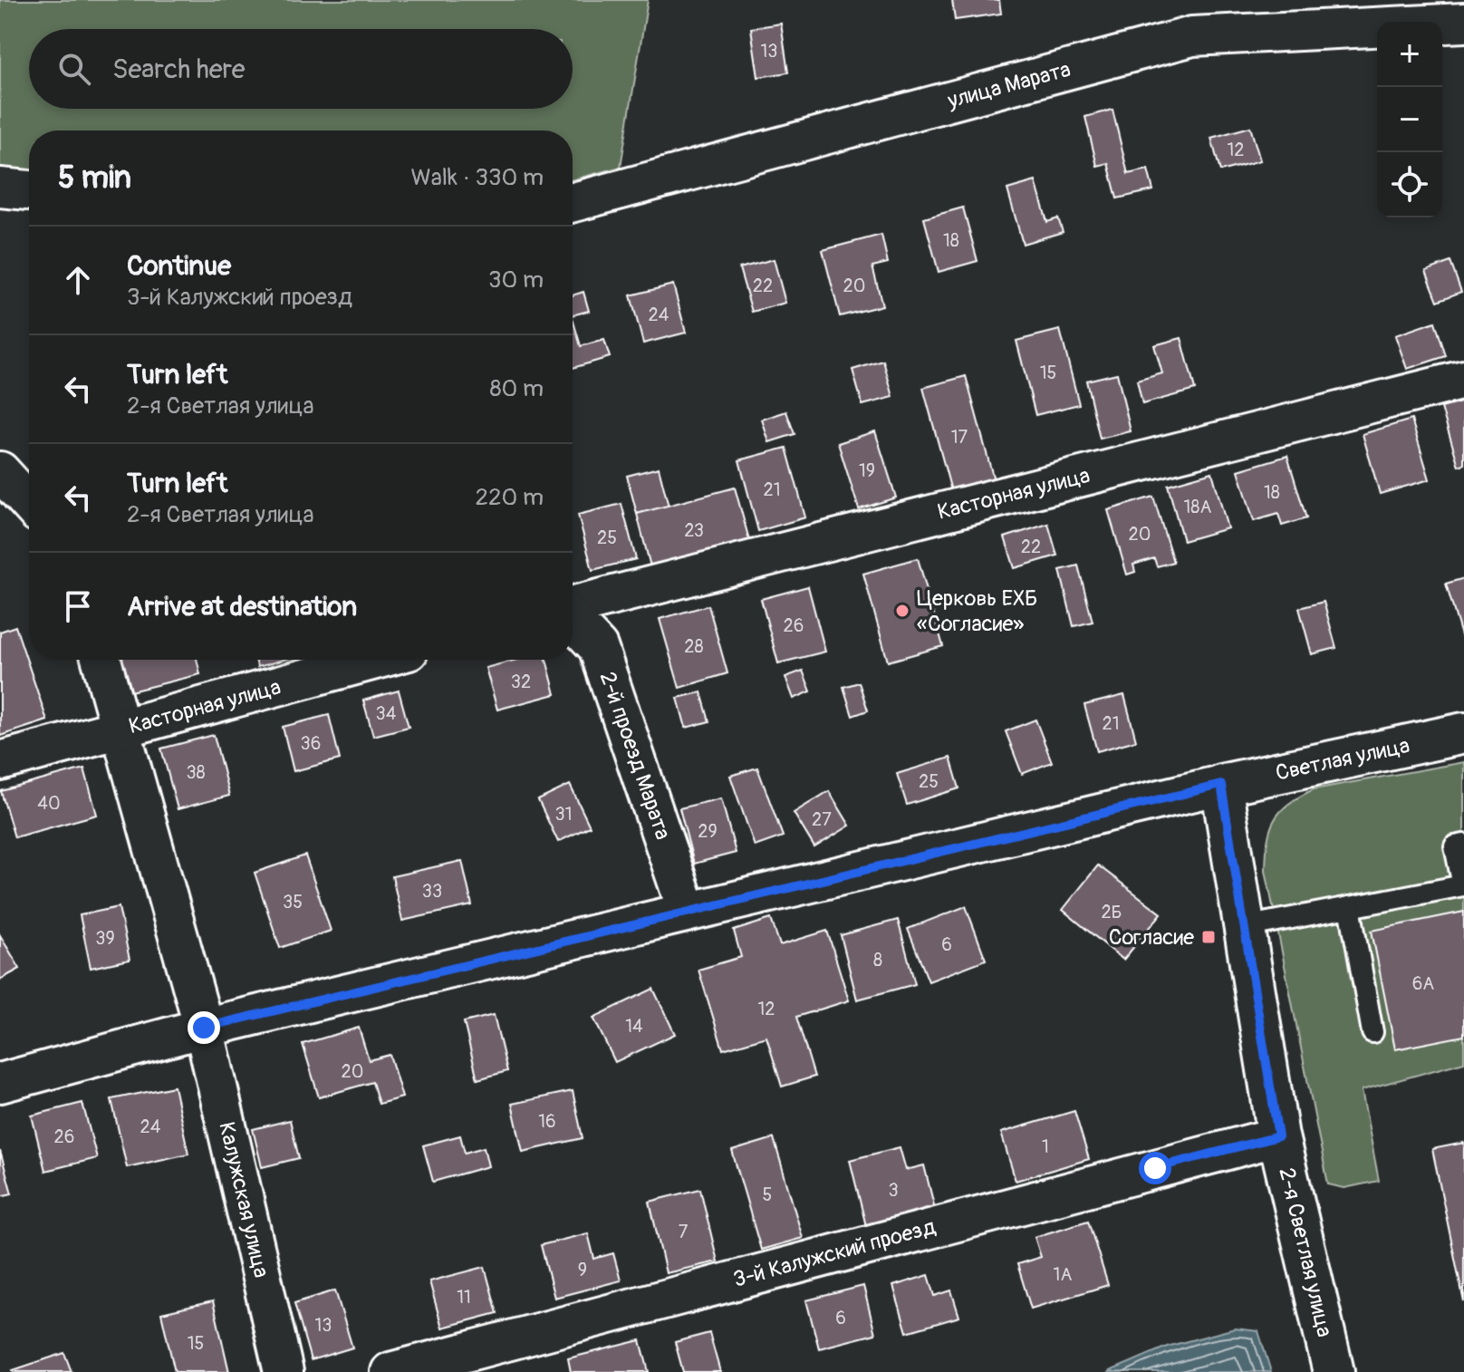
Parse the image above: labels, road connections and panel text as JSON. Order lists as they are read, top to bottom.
{
  "streets": {
    "street": [
      "улица Марата",
      "Касторная улица",
      "2-й проезд Марата",
      "Светлая улица",
      "Калужская улица",
      "2-я Светлая улица",
      "3-й Калужский проезд"
    ]
  },
  "crossings": [
    ["Касторная улица", "Калужская улица"],
    ["Светлая улица", "2-я Светлая улица"],
    ["2-я Светлая улица", "3-й Калужский проезд"]
  ],
  "places": {
    "other": ["Церковь ЕХБ «Согласие»"],
    "transit": ["Согласие"]
  },
  "house_numbers": [
    "13",
    "12",
    "18",
    "22",
    "20",
    "24",
    "15",
    "17",
    "19",
    "21",
    "18",
    "18А",
    "23",
    "20",
    "25",
    "22",
    "26",
    "28",
    "32",
    "34",
    "21",
    "36",
    "38",
    "25",
    "40",
    "31",
    "27",
    "29",
    "33",
    "35",
    "2Б",
    "39",
    "6",
    "8",
    "6А",
    "12",
    "14",
    "20",
    "16",
    "24",
    "26",
    "1",
    "3",
    "5",
    "7",
    "9",
    "1А",
    "11",
    "6",
    "13",
    "15"
  ],
  "page": {
    "map_buttons": ["+", "−"],
    "search": "Search here",
    "heading": ["5 min", "Walk · 330 m"],
    "list": [
      ["Continue", "3-й Калужский проезд", "30 m"],
      ["Turn left", "2-я Светлая улица", "80 m"],
      ["Turn left", "2-я Светлая улица", "220 m"],
      "Arrive at destination"
    ]
  }
}
